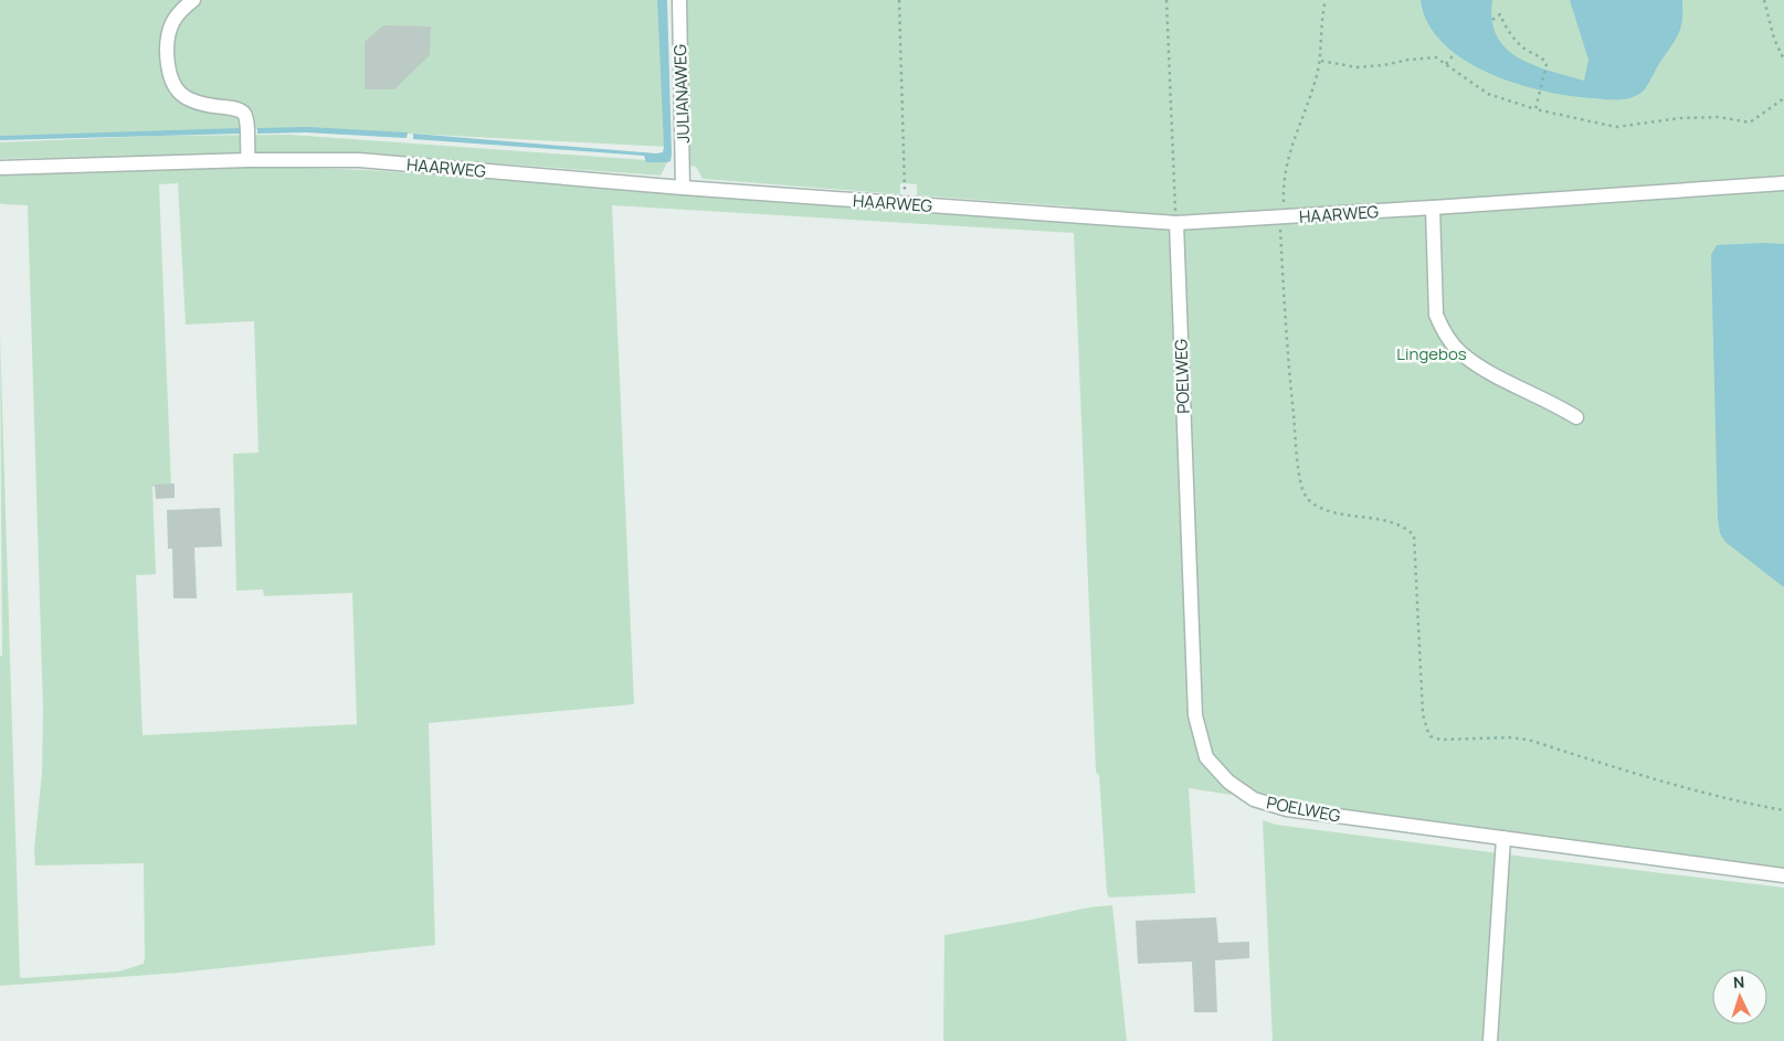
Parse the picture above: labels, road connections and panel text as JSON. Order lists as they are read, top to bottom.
{
  "streets": {
    "street": ["JULIANAWEG", "HAARWEG", "POELWEG"]
  },
  "crossings": [
    ["JULIANAWEG", "HAARWEG"],
    ["HAARWEG", "POELWEG"]
  ],
  "parks": ["Lingebos"],
  "north": "top"
}
